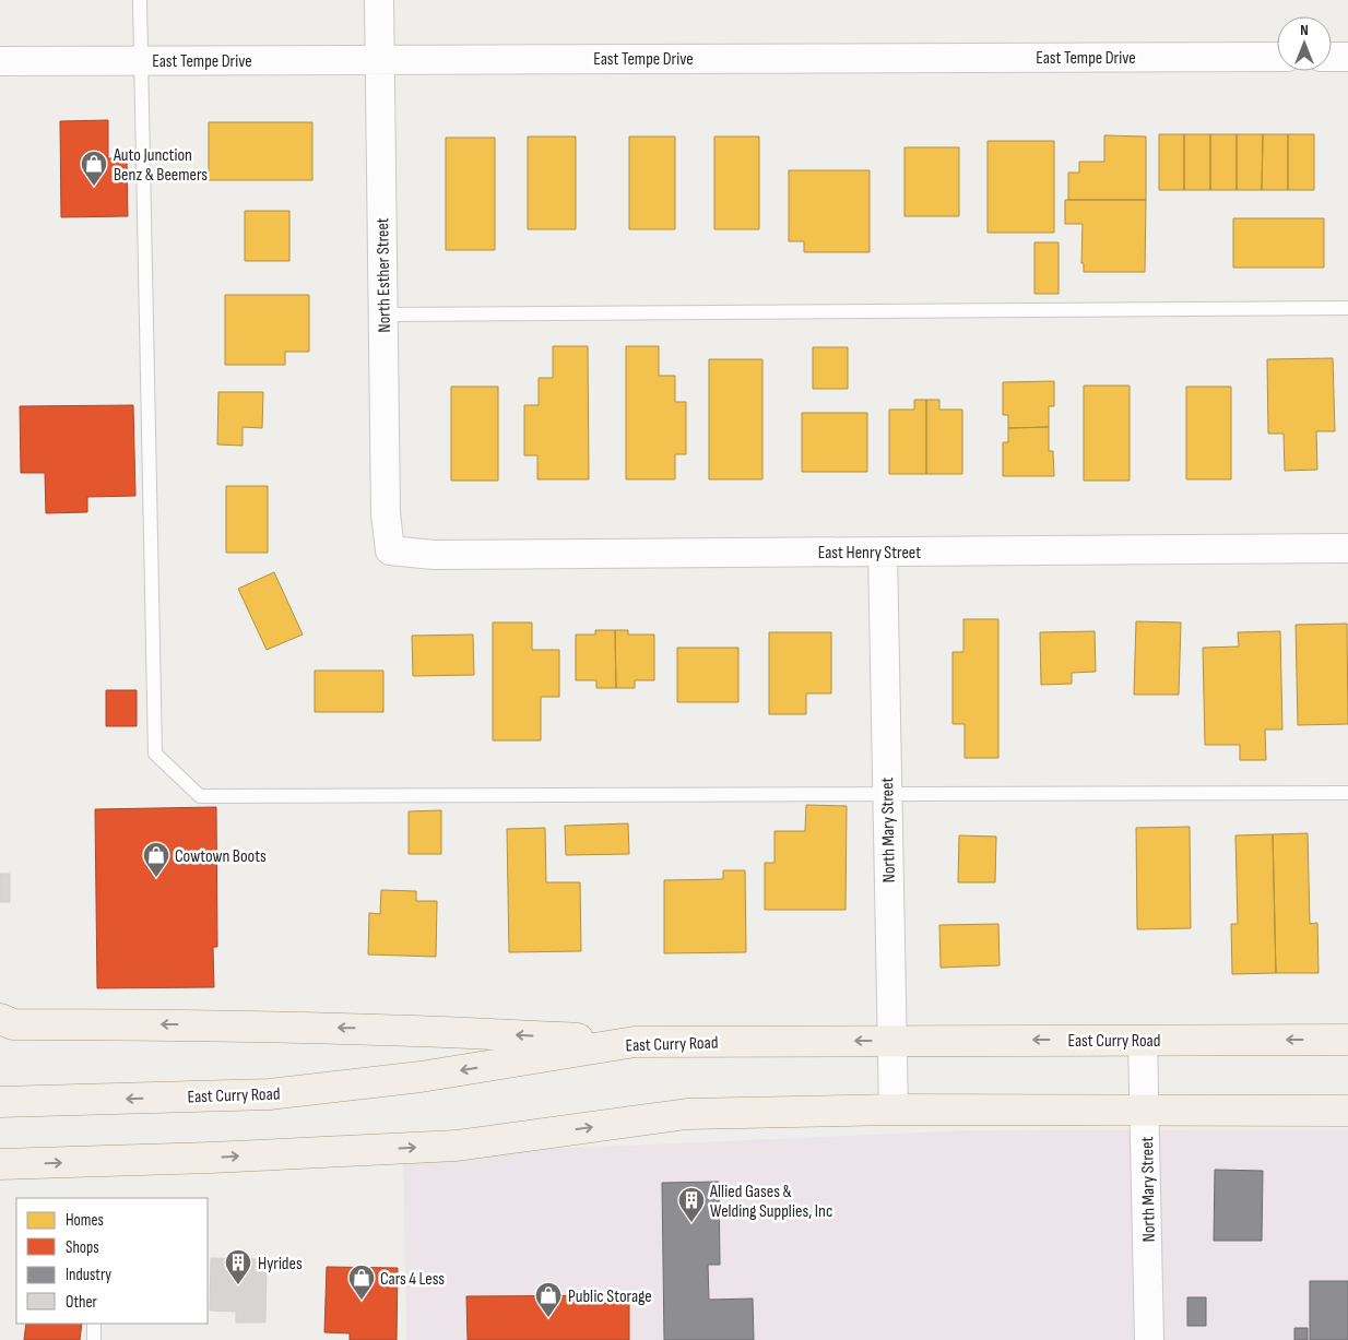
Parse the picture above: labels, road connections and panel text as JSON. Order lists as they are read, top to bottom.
{
  "streets": {
    "main road": ["East Curry Road"],
    "street": [
      "East Tempe Drive",
      "North Esther Street",
      "East Henry Street",
      "North Mary Street"
    ]
  },
  "crossings": [
    ["East Tempe Drive", "North Esther Street"],
    ["North Esther Street", "East Henry Street"],
    ["East Henry Street", "North Mary Street"],
    ["North Mary Street", "East Curry Road"]
  ],
  "places": {
    "shop": [
      "Auto Junction Benz & Beemers",
      "Cowtown Boots",
      "Cars 4 Less",
      "Public Storage"
    ],
    "building": ["Allied Gases & Welding Supplies, Inc", "Hyrides"]
  },
  "legend": [
    "Homes",
    "Shops",
    "Industry",
    "Other"
  ],
  "north": "top"
}
